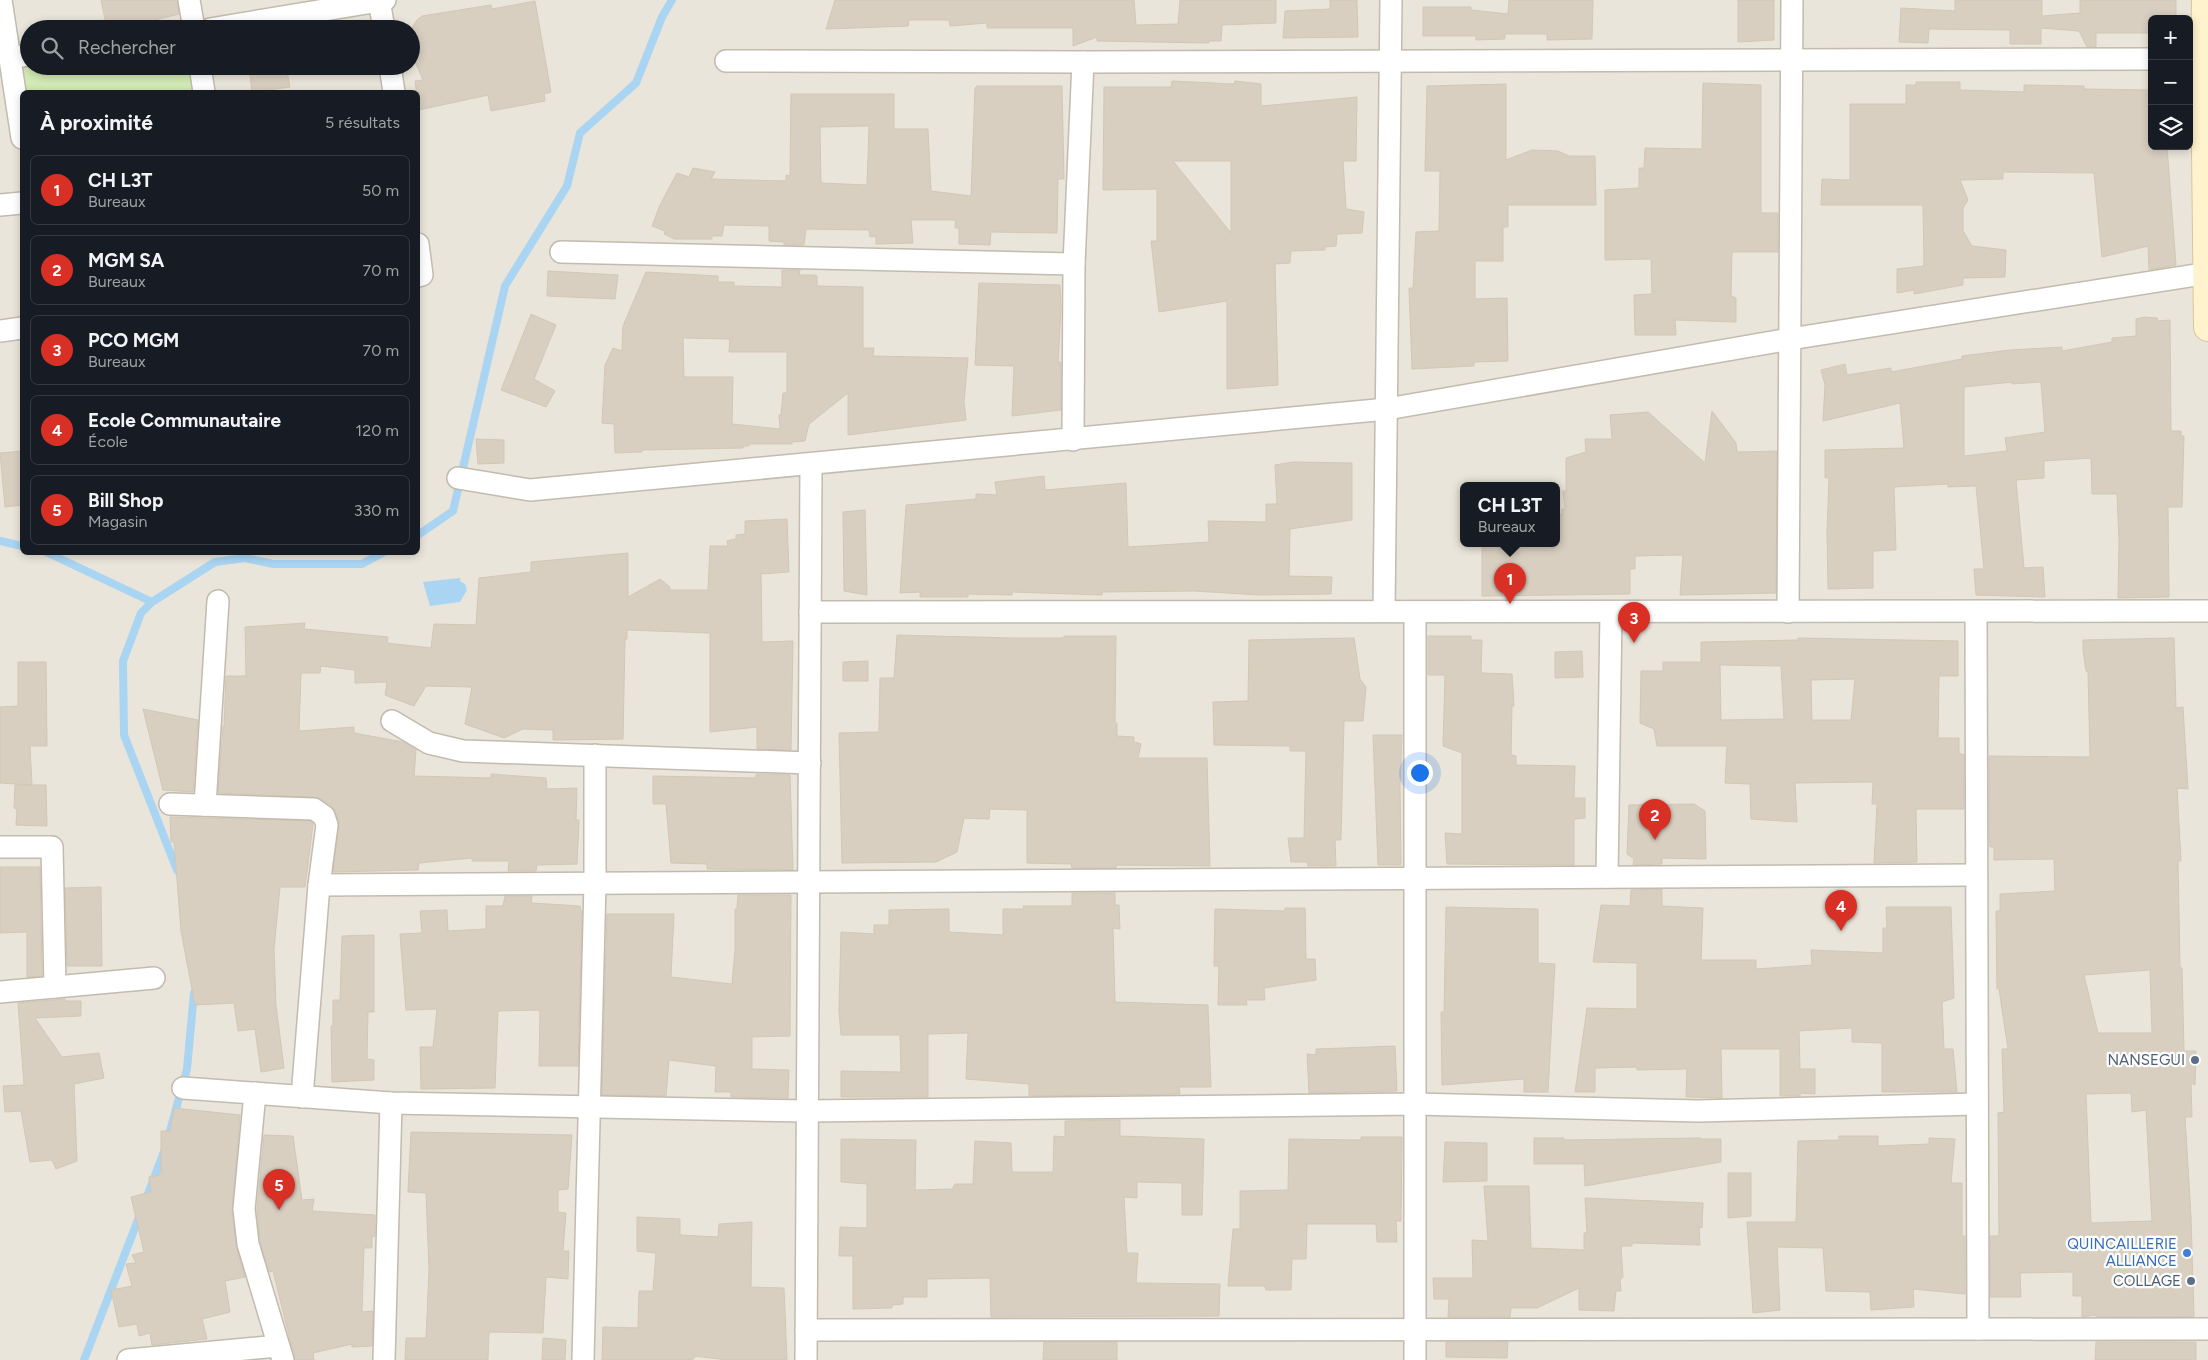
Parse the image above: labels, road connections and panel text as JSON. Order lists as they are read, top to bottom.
{
  "places": ["NANSEGUI", "QUINCAILLERIE ALLIANCE", "COLLAGE"],
  "page": {
    "map_buttons": ["+", "−"],
    "search": "Rechercher",
    "heading": ["À proximité", "5 résultats"],
    "list": [
      {
        "mark": "1",
        "name": "CH L3T",
        "note": "Bureaux",
        "value": "50 m"
      },
      {
        "mark": "2",
        "name": "MGM SA",
        "note": "Bureaux",
        "value": "70 m"
      },
      {
        "mark": "3",
        "name": "PCO MGM",
        "note": "Bureaux",
        "value": "70 m"
      },
      {
        "mark": "4",
        "name": "Ecole Communautaire",
        "note": "École",
        "value": "120 m"
      },
      {
        "mark": "5",
        "name": "Bill Shop",
        "note": "Magasin",
        "value": "330 m"
      }
    ],
    "popup": ["CH L3T", "Bureaux"],
    "pins": [
      "1",
      "3",
      "2",
      "4",
      "5"
    ]
  }
}
